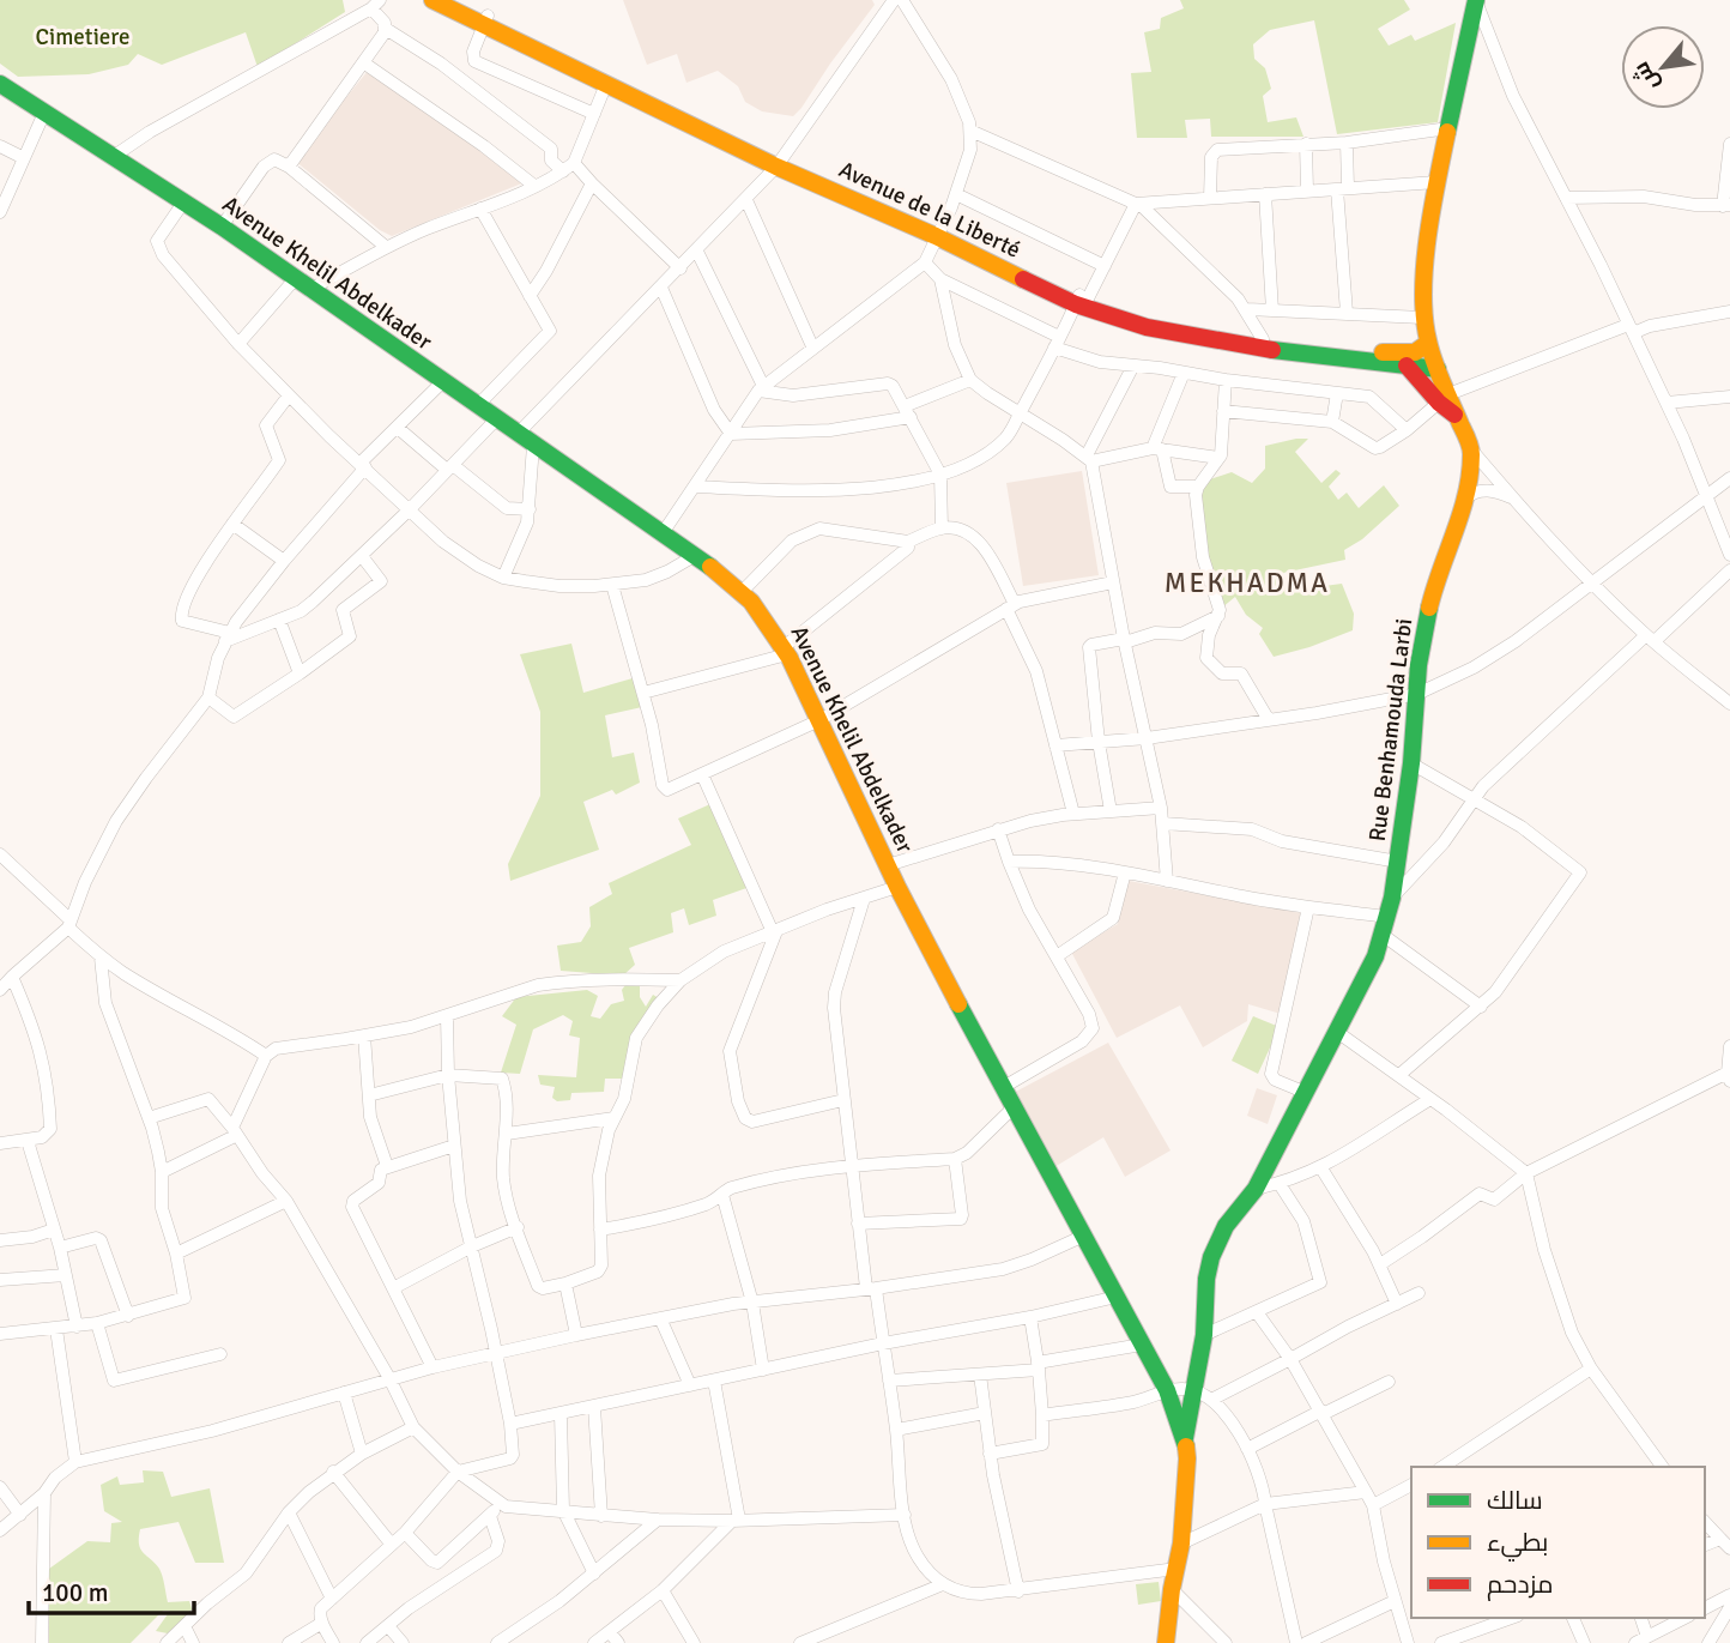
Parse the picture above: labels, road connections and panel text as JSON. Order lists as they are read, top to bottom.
{
  "streets": {
    "street": ["Avenue de la Liberté", "Avenue Khelil Abdelkader", "Rue Benhamouda Larbi"]
  },
  "crossings": [
    ["Avenue Khelil Abdelkader", "Rue Benhamouda Larbi"]
  ],
  "districts": ["MEKHADMA"],
  "parks": ["Cimetiere"],
  "legend": ["سالك", "بطيء", "مزدحم"],
  "scale_bar": "100 m",
  "north": "bottom left"
}
